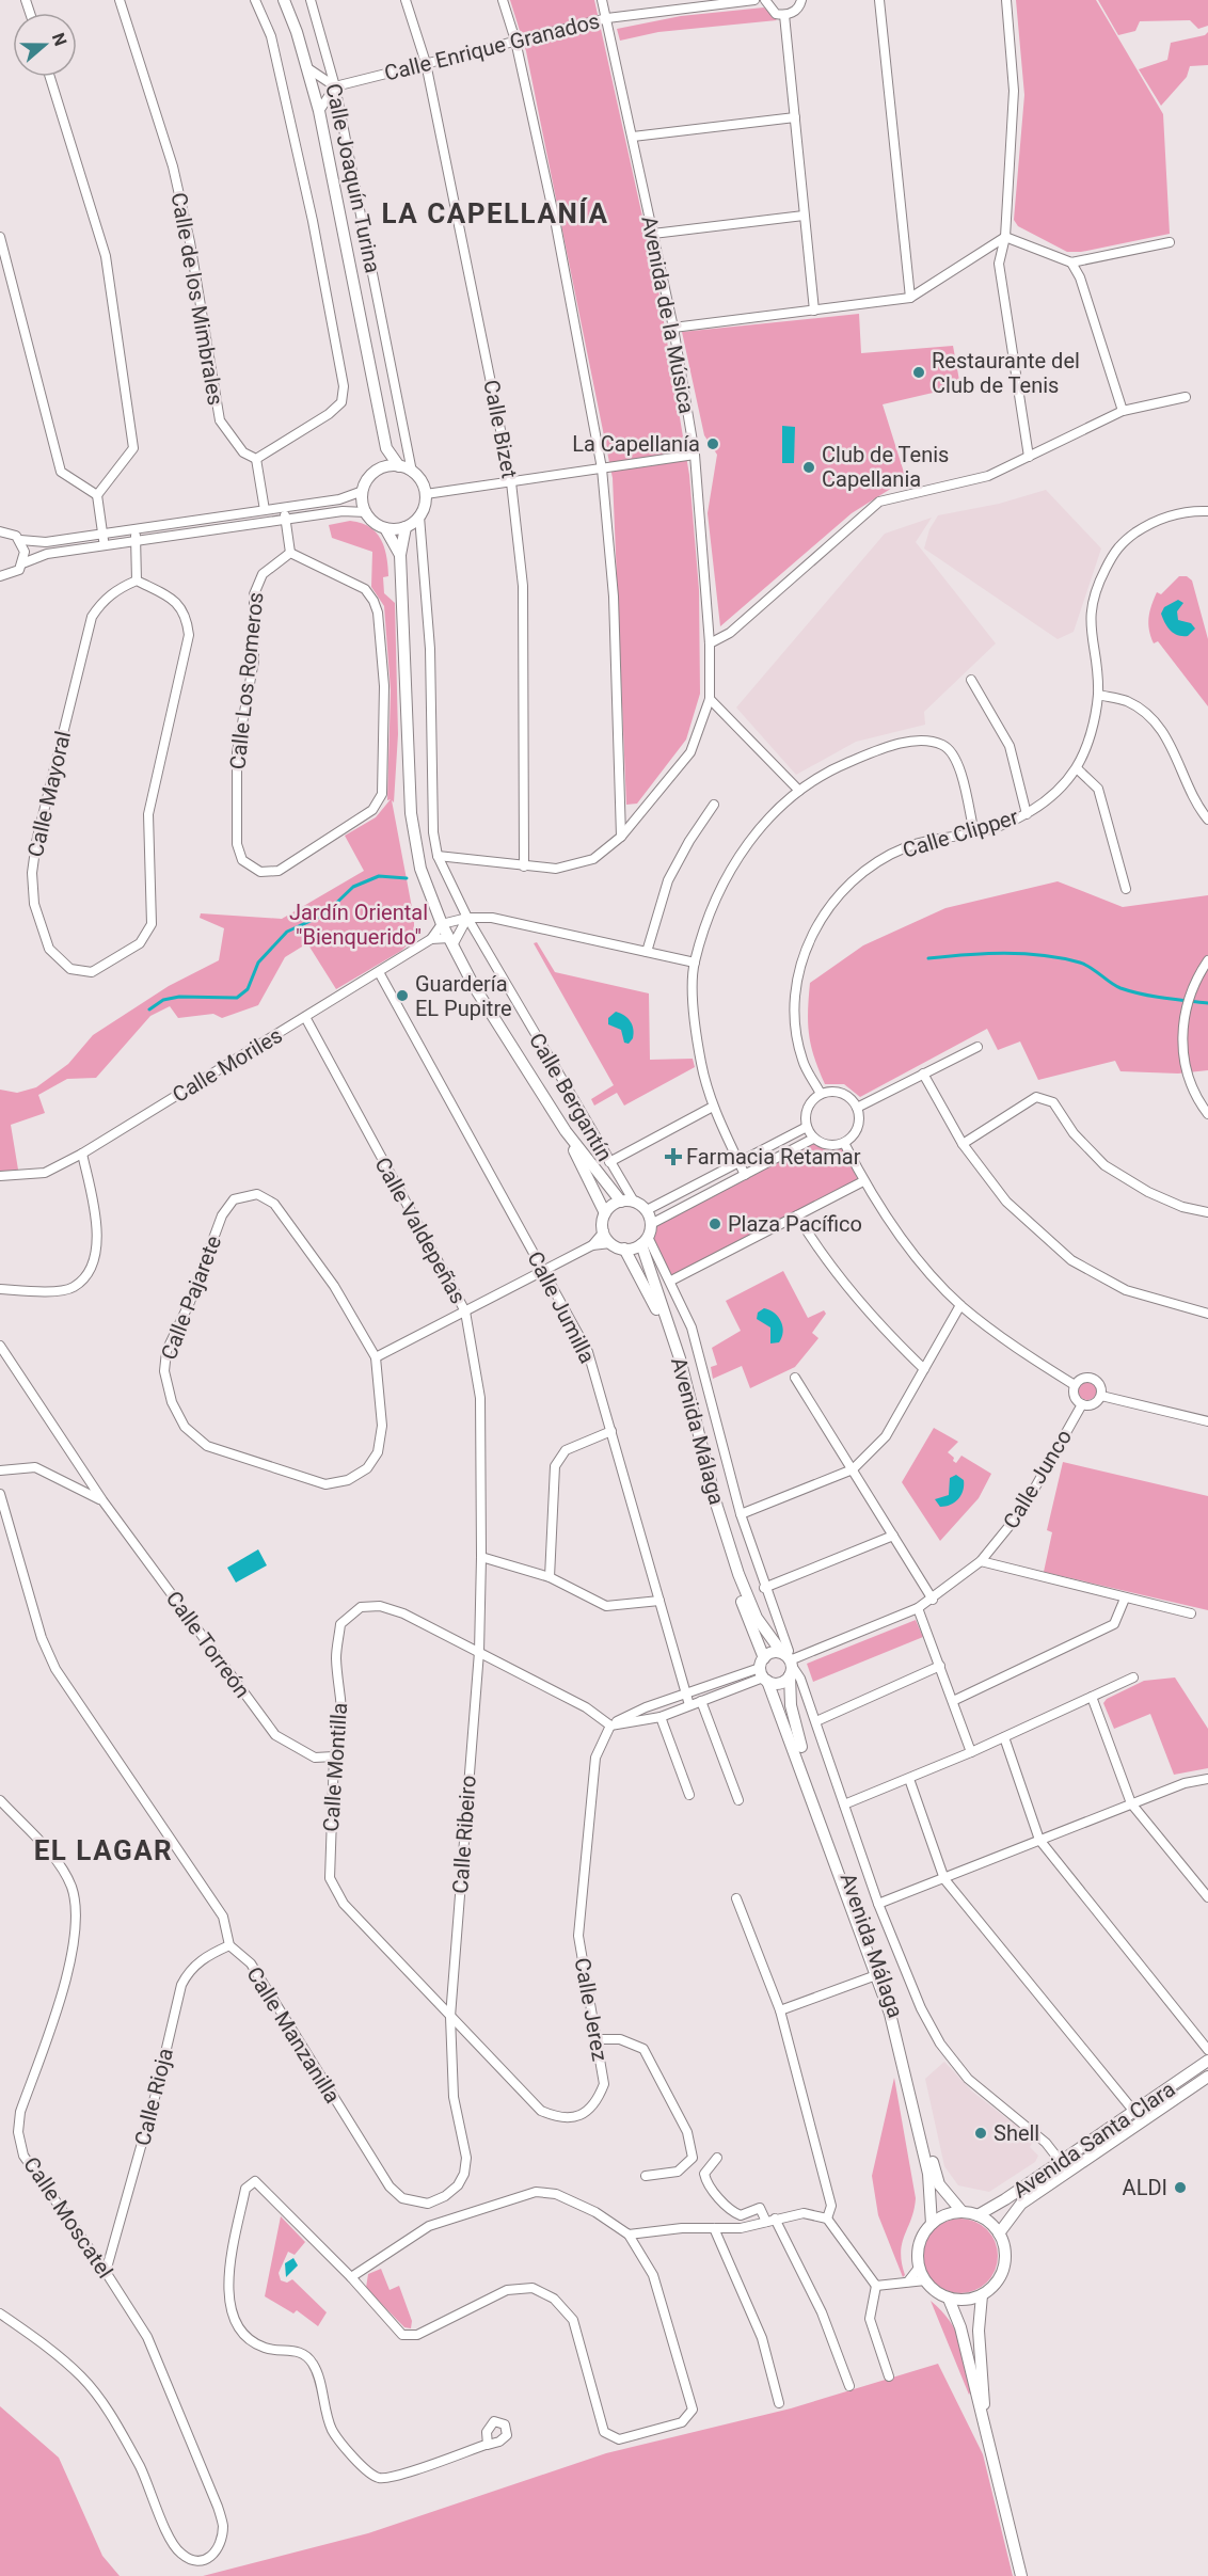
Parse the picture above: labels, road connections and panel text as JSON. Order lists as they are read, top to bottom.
{
  "streets": {
    "street": [
      "Calle Enrique Granados",
      "Calle Joaquín Turina",
      "Calle de los Mimbrales",
      "Avenida de la Música",
      "Calle Bizet",
      "Calle Los Romeros",
      "Calle Mayoral",
      "Calle Clipper",
      "Calle Moriles",
      "Calle Bergantín",
      "Calle Valdepeñas",
      "Calle Pajarete",
      "Calle Jumilla",
      "Avenida Málaga",
      "Calle Junco",
      "Calle Torreón",
      "Calle Montilla",
      "Calle Ribeiro",
      "Calle Jerez",
      "Calle Manzanilla",
      "Calle Rioja",
      "Avenida Santa Clara",
      "Calle Moscatel"
    ]
  },
  "crossings": [
    ["Calle Enrique Granados", "Calle Joaquín Turina"],
    ["Calle Enrique Granados", "Avenida de la Música"],
    ["Calle Enrique Granados", "Calle Bizet"],
    ["Avenida de la Música", "Calle Bizet"],
    ["Avenida de la Música", "Calle Bergantín"],
    ["Calle Moriles", "Calle Valdepeñas"],
    ["Calle Moriles", "Calle Jumilla"],
    ["Calle Bergantín", "Avenida Málaga"],
    ["Calle Valdepeñas", "Calle Montilla"],
    ["Calle Valdepeñas", "Calle Ribeiro"],
    ["Avenida Málaga", "Calle Junco"],
    ["Avenida Málaga", "Avenida Santa Clara"],
    ["Calle Torreón", "Calle Montilla"],
    ["Calle Montilla", "Calle Ribeiro"],
    ["Calle Montilla", "Calle Jerez"],
    ["Calle Montilla", "Calle Manzanilla"],
    ["Calle Ribeiro", "Calle Jerez"],
    ["Calle Ribeiro", "Calle Manzanilla"],
    ["Calle Jerez", "Calle Manzanilla"],
    ["Calle Manzanilla", "Calle Rioja"],
    ["Calle Rioja", "Calle Moscatel"]
  ],
  "districts": ["LA CAPELLANÍA", "EL LAGAR"],
  "parks": ["Jardín Oriental \"Bienquerido\""],
  "places": {
    "other": [
      "Restaurante del Club de Tenis",
      "La Capellanía",
      "Club de Tenis Capellania",
      "Guardería EL Pupitre",
      "Plaza Pacífico",
      "Shell",
      "ALDI"
    ],
    "health": ["Farmacia Retamar"]
  },
  "north": "right"
}
